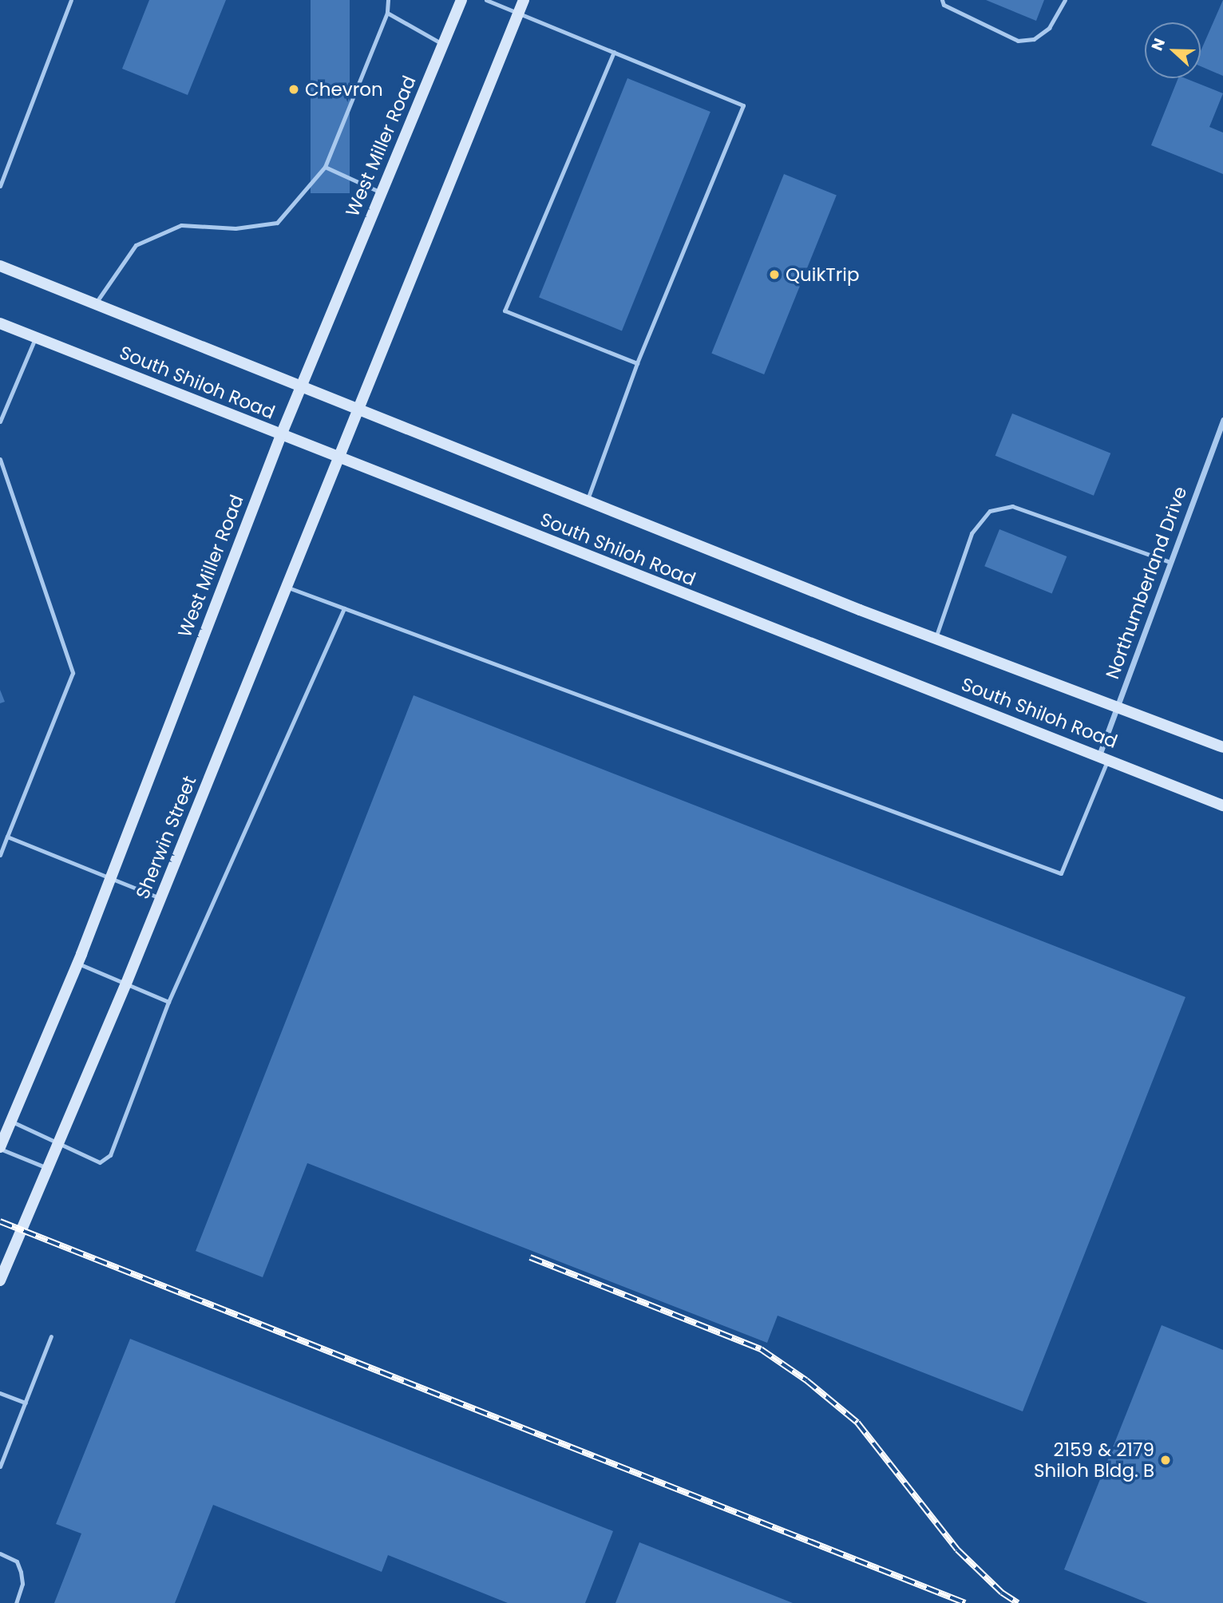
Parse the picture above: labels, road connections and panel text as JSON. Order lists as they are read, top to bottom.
{
  "streets": {
    "main road": ["West Miller Road", "South Shiloh Road", "Sherwin Street"],
    "street": ["Northumberland Drive"]
  },
  "crossings": [
    ["West Miller Road", "South Shiloh Road"],
    ["South Shiloh Road", "Northumberland Drive"],
    ["South Shiloh Road", "Sherwin Street"]
  ],
  "places": ["Chevron", "QuikTrip", "2159 & 2179 Shiloh Bldg. B"],
  "north": "left"
}
